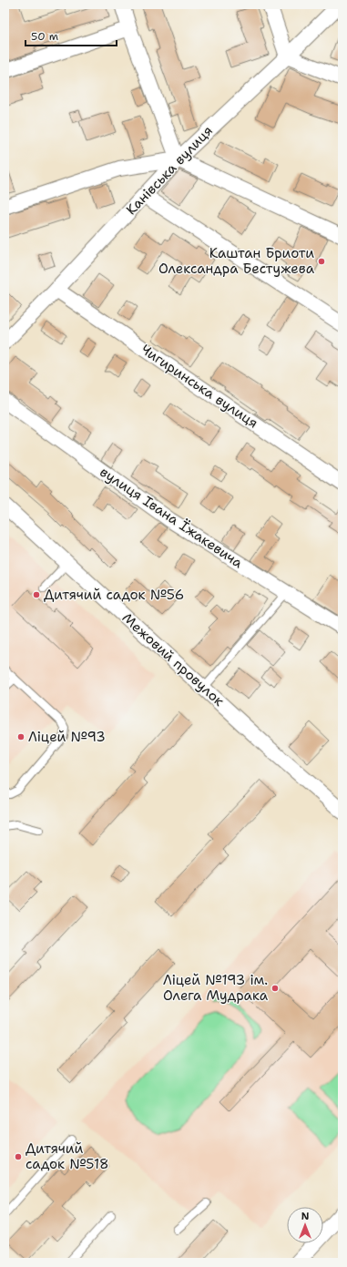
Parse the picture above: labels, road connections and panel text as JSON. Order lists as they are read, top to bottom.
{
  "streets": {
    "street": [
      "Канівська вулиця",
      "Чигиринська вулиця",
      "вулиця Івана Їжакевича",
      "Межовий провулок"
    ]
  },
  "crossings": [
    ["Канівська вулиця", "Чигиринська вулиця"]
  ],
  "places": [
    "Каштан Бриоти Олександра Бестужева",
    "Дитячий садок №56",
    "Ліцей №93",
    "Ліцей №193 ім. Олега Мудрака",
    "Дитячий садок №518"
  ],
  "scale_bar": "50 m",
  "north": "top"
}
